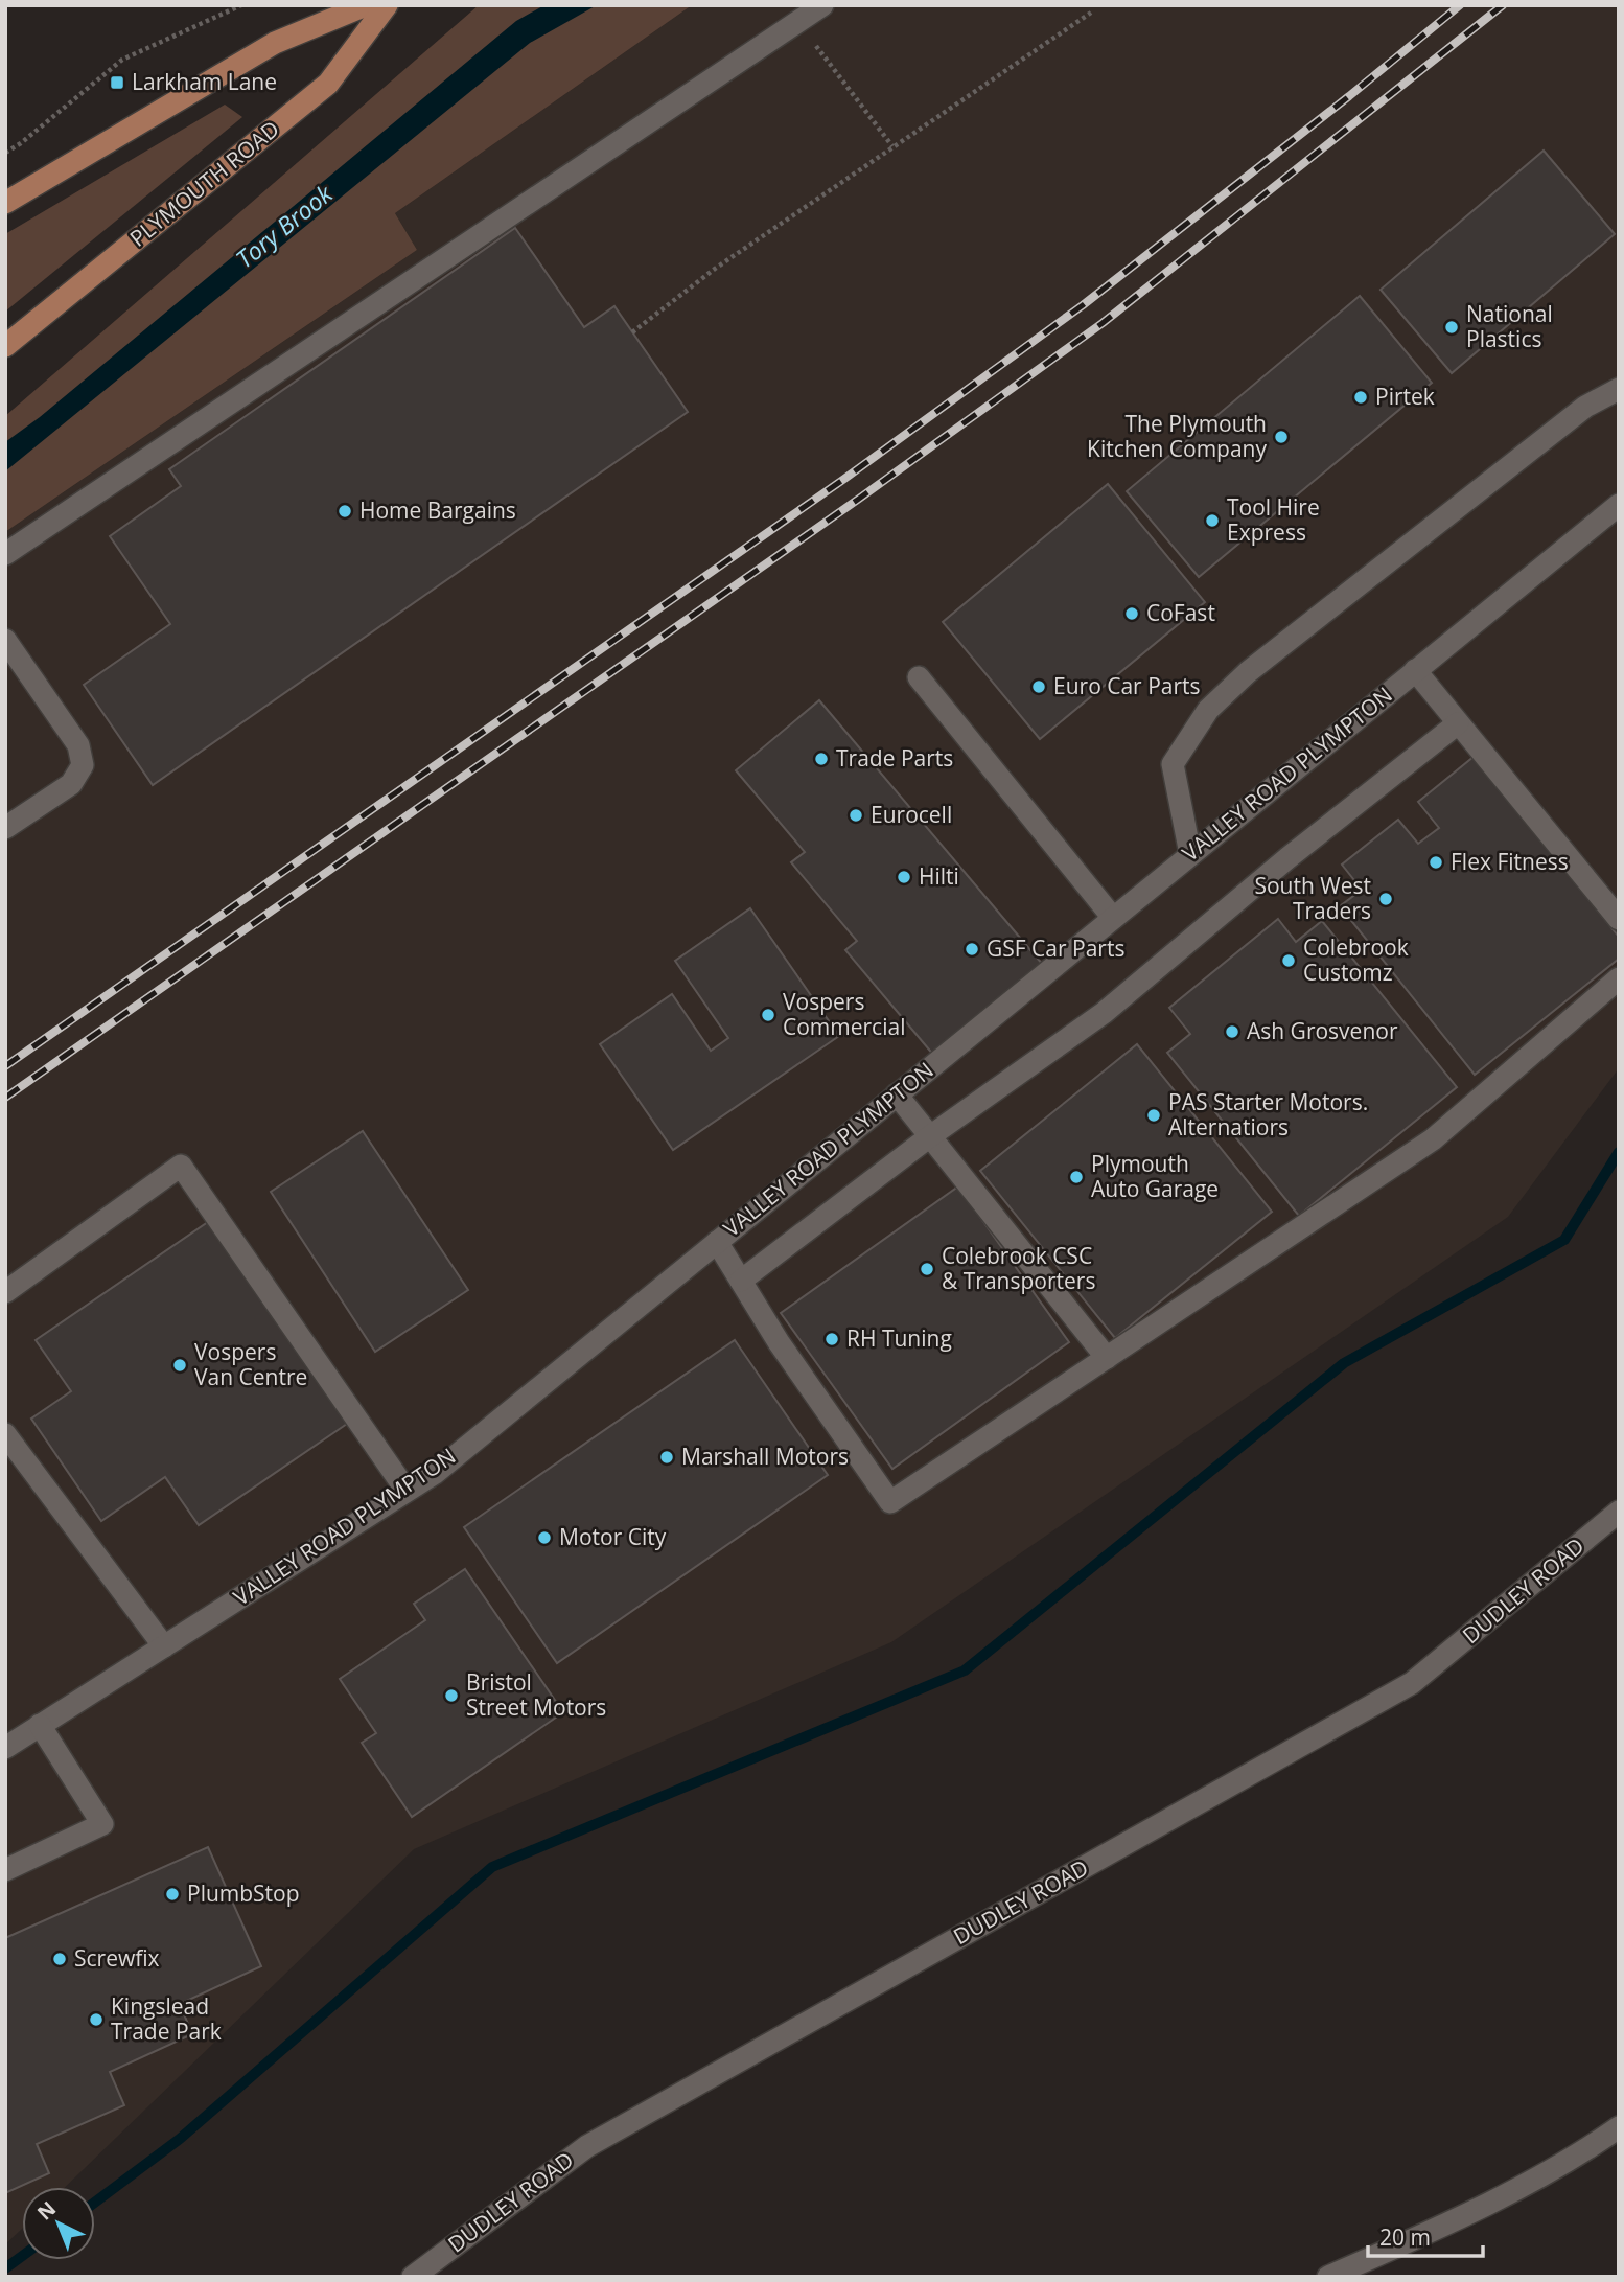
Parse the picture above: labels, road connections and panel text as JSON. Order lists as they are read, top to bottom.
{
  "streets": {
    "main road": ["PLYMOUTH ROAD"],
    "street": ["VALLEY ROAD PLYMPTON", "DUDLEY ROAD"]
  },
  "water": ["Tory Brook"],
  "places": {
    "transit": ["Larkham Lane"],
    "other": [
      "National Plastics",
      "Pirtek",
      "The Plymouth Kitchen Company",
      "Home Bargains",
      "Tool Hire Express",
      "CoFast",
      "Euro Car Parts",
      "Trade Parts",
      "Eurocell",
      "Flex Fitness",
      "Hilti",
      "South West Traders",
      "GSF Car Parts",
      "Colebrook Customz",
      "Vospers Commercial",
      "Ash Grosvenor",
      "PAS Starter Motors. Alternatiors",
      "Plymouth Auto Garage",
      "Colebrook CSC & Transporters",
      "RH Tuning",
      "Vospers Van Centre",
      "Marshall Motors",
      "Motor City",
      "Bristol Street Motors",
      "PlumbStop",
      "Screwfix",
      "Kingslead Trade Park"
    ]
  },
  "scale_bar": "20 m",
  "north": "top left"
}
